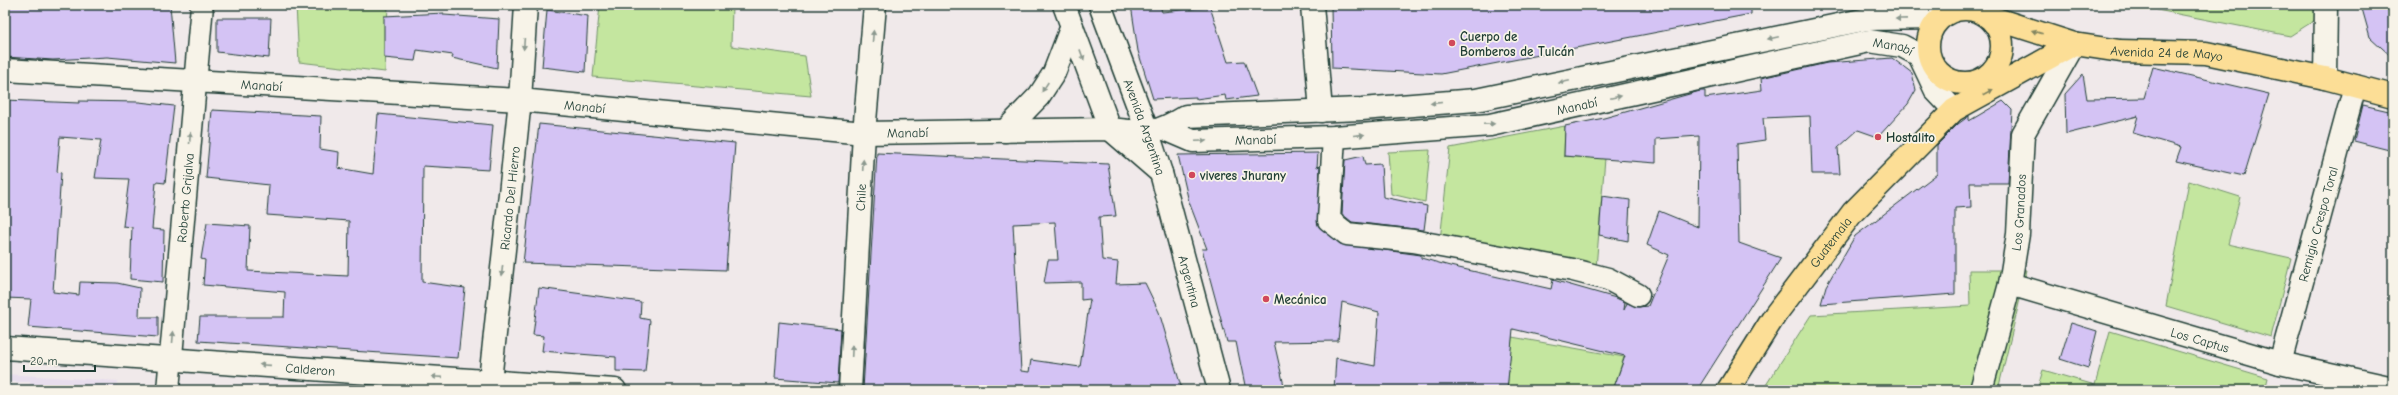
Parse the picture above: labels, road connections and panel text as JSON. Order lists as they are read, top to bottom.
{
  "streets": {
    "main road": ["Avenida 24 de Mayo", "Guatemala"],
    "street": [
      "Manabí",
      "Avenida Argentina",
      "Chile",
      "Roberto Grijalva",
      "Ricardo Del Hierro",
      "Los Granados",
      "Remigio Crespo Toral",
      "Argentina",
      "Los Captus",
      "Calderon"
    ]
  },
  "crossings": [
    ["Manabí", "Avenida 24 de Mayo"],
    ["Manabí", "Avenida Argentina"],
    ["Manabí", "Chile"],
    ["Manabí", "Roberto Grijalva"],
    ["Manabí", "Ricardo Del Hierro"],
    ["Manabí", "Guatemala"],
    ["Avenida 24 de Mayo", "Los Granados"],
    ["Avenida 24 de Mayo", "Remigio Crespo Toral"],
    ["Avenida Argentina", "Argentina"],
    ["Roberto Grijalva", "Calderon"],
    ["Ricardo Del Hierro", "Calderon"],
    ["Los Granados", "Los Captus"],
    ["Remigio Crespo Toral", "Los Captus"]
  ],
  "one_way": [
    "Chile",
    "Roberto Grijalva",
    "Ricardo Del Hierro",
    "Calderon"
  ],
  "places": [
    "Cuerpo de Bomberos de Tulcán",
    "Hostalito",
    "viveres Jhurany",
    "Mecánica"
  ],
  "scale_bar": "20 m"
}
